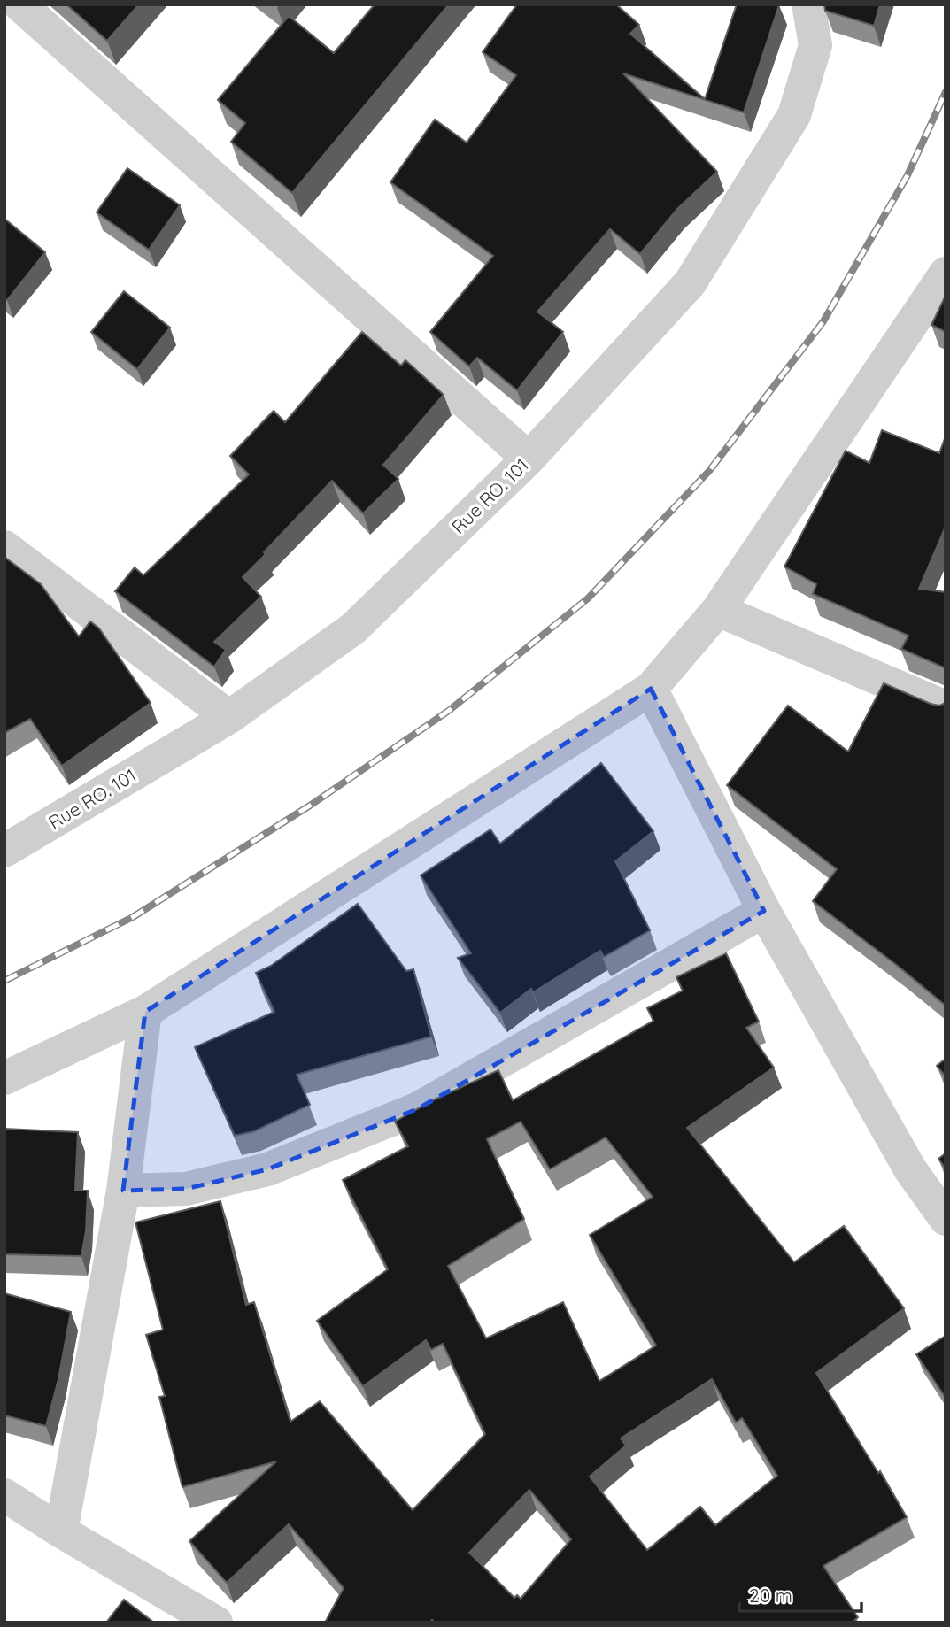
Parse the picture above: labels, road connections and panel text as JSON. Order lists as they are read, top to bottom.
{
  "streets": {
    "street": ["Rue RO. 101"]
  },
  "scale_bar": "20 m"
}
